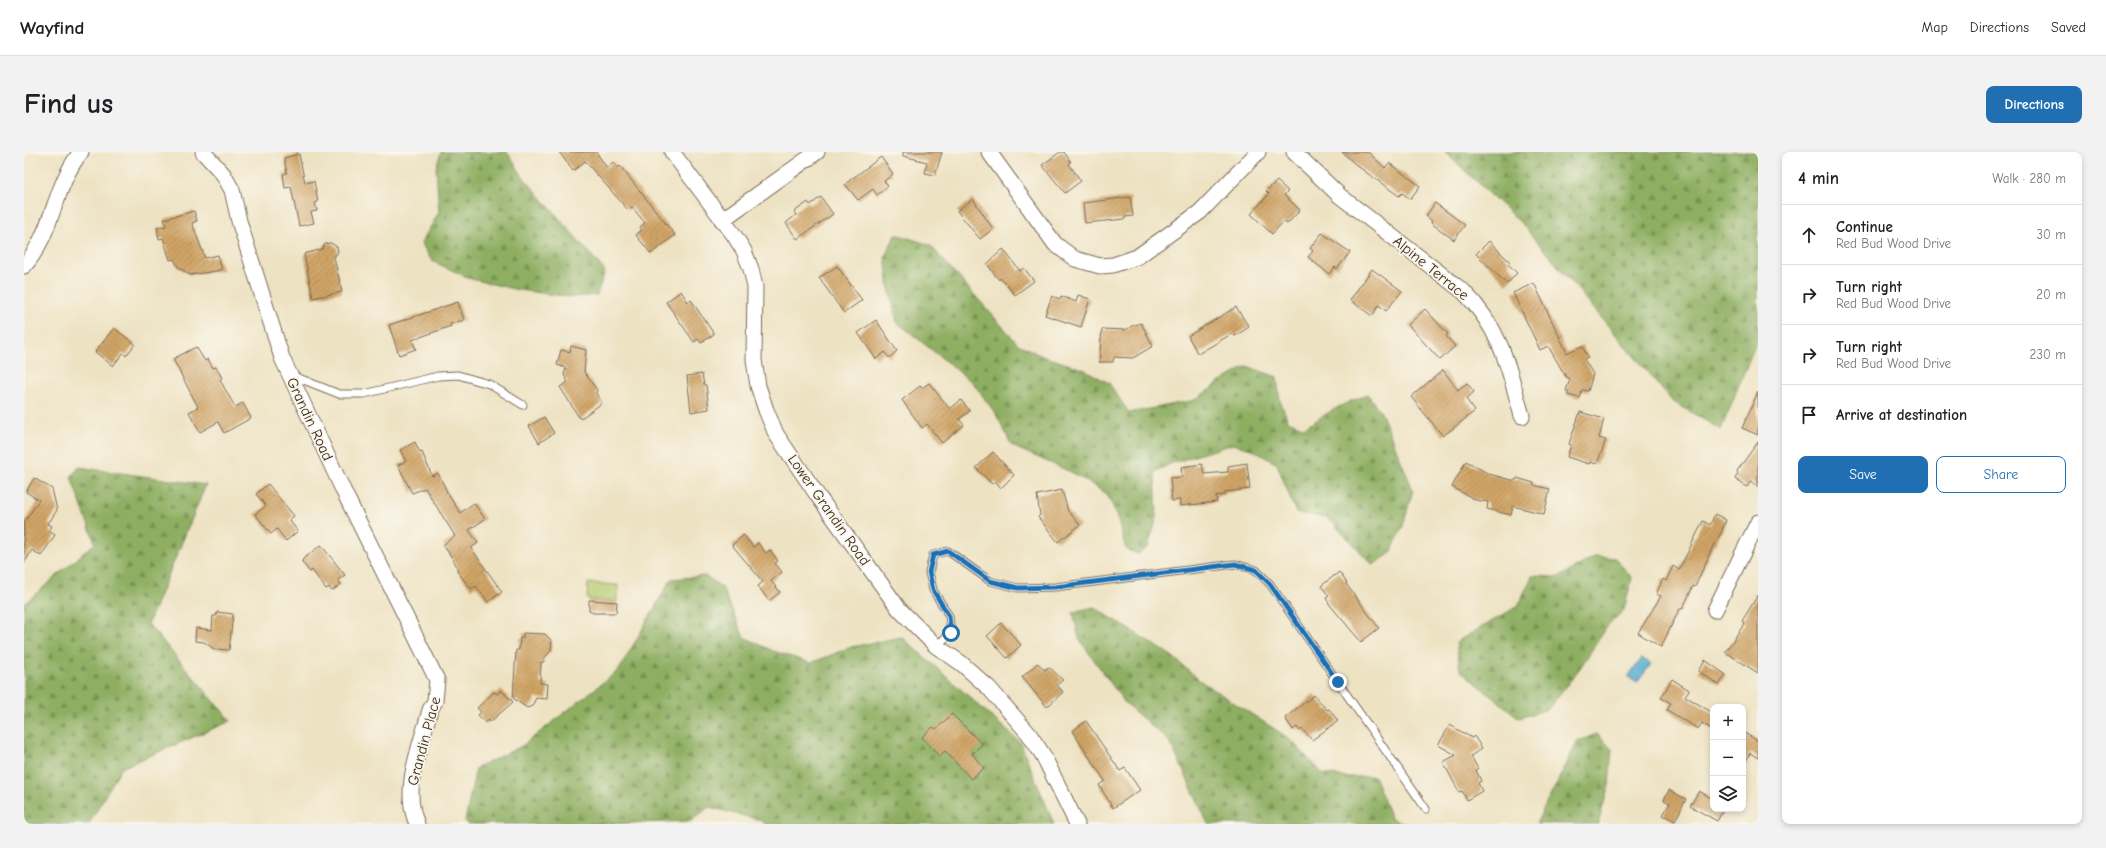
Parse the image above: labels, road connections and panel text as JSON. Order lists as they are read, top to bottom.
{
  "streets": {
    "street": [
      "Alpine Terrace",
      "Grandin Road",
      "Lower Grandin Road",
      "Grandin Place"
    ]
  },
  "crossings": [
    ["Grandin Road", "Grandin Place"]
  ],
  "page": {
    "header": "Wayfind",
    "nav": ["Map", "Directions", "Saved"],
    "buttons": [
      "Directions",
      ["Save", "Share"]
    ],
    "title": "Find us",
    "heading": ["4 min", "Walk · 280 m"],
    "list": [
      ["Continue", "Red Bud Wood Drive", "30 m"],
      ["Turn right", "Red Bud Wood Drive", "20 m"],
      ["Turn right", "Red Bud Wood Drive", "230 m"],
      "Arrive at destination"
    ],
    "map_buttons": ["+", "−"]
  }
}
